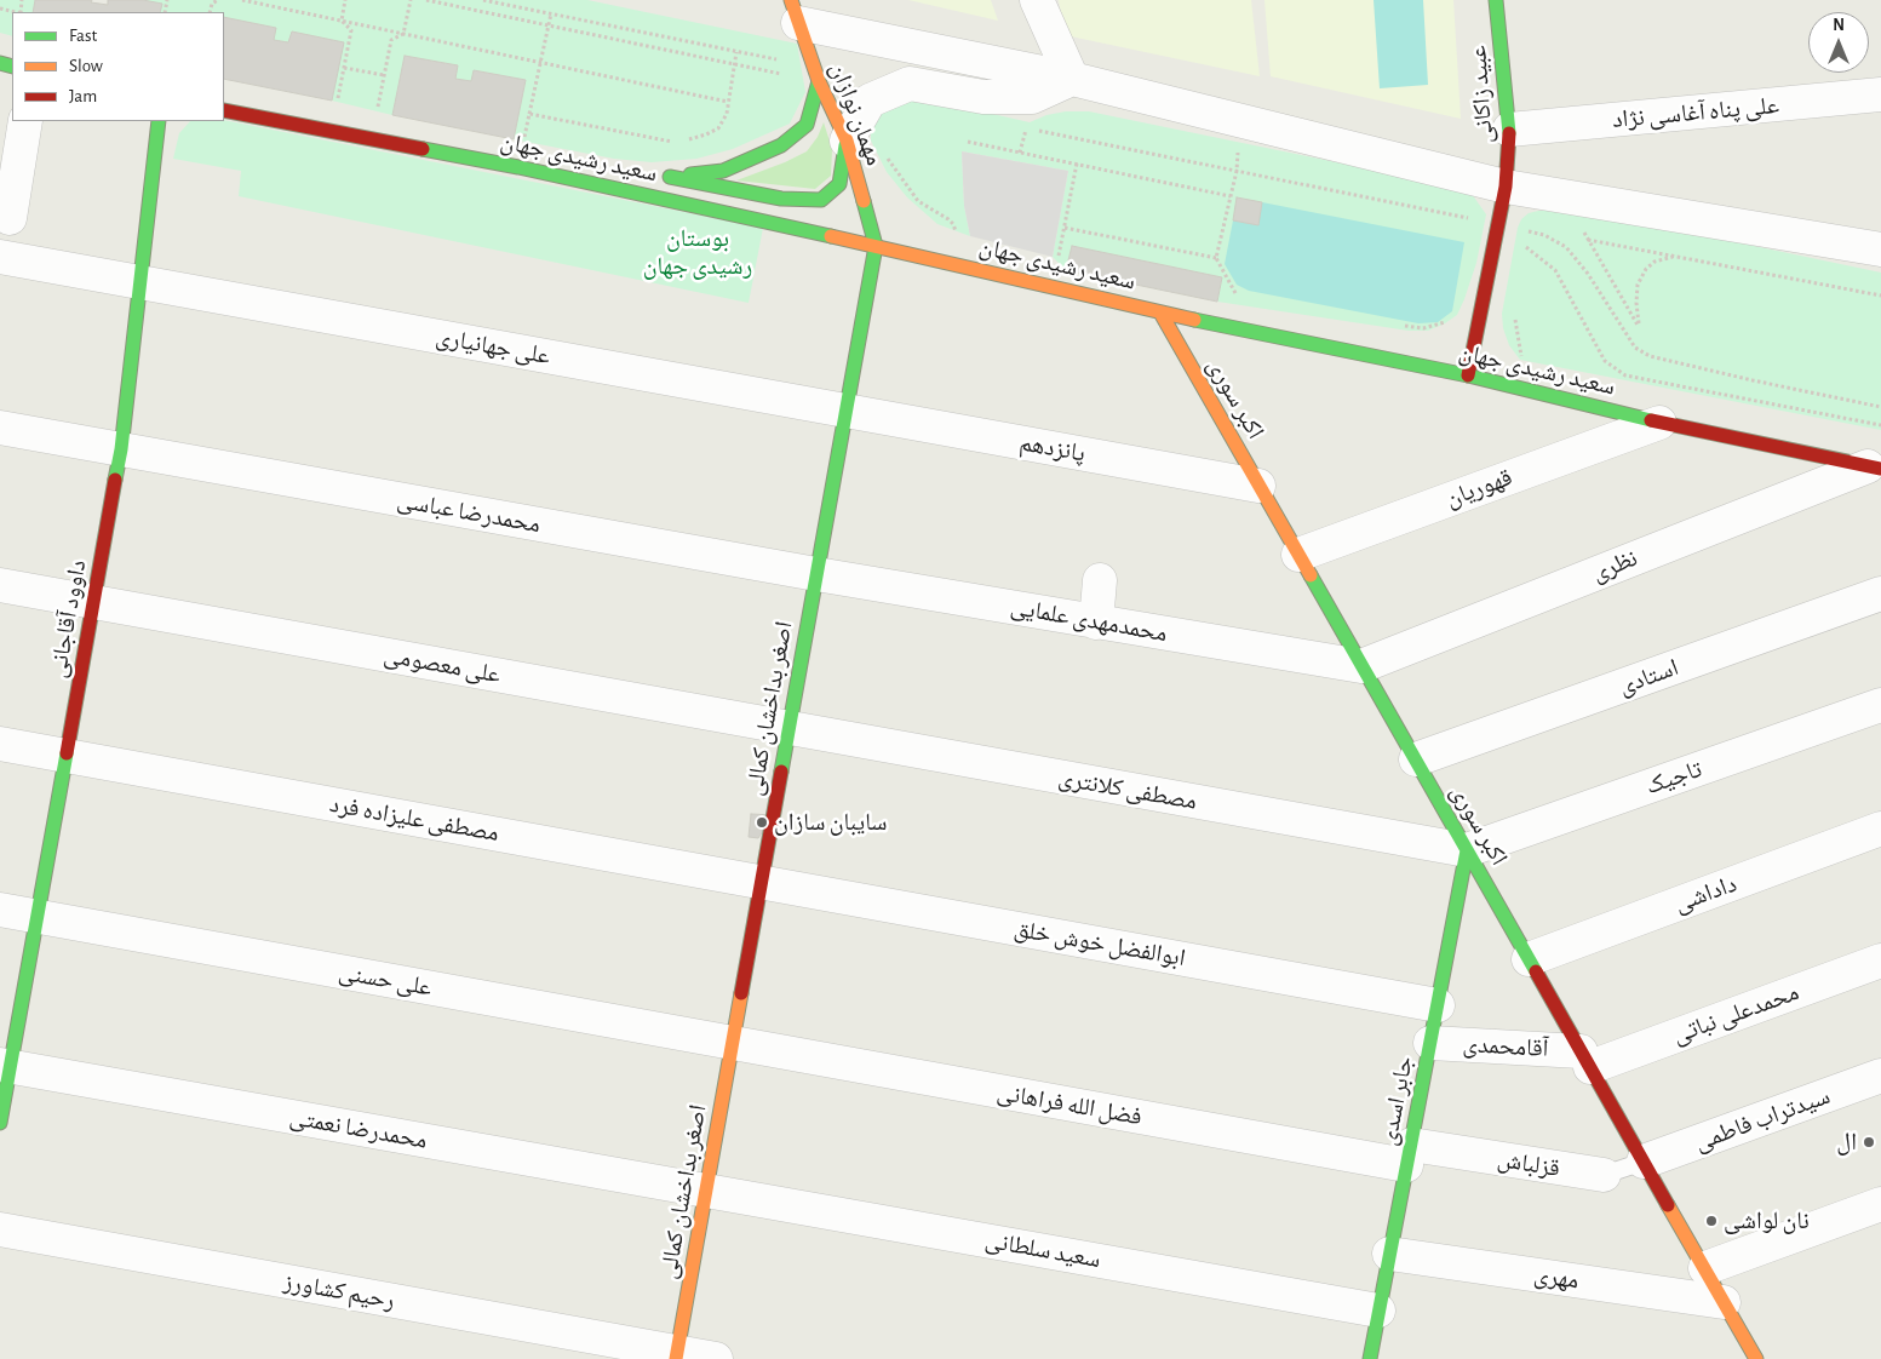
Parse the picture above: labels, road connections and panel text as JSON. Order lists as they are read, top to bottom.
{
  "streets": {
    "street": [
      "عبید زاکانی",
      "علی پناه آغاسی نژاد",
      "مهمان نوازان",
      "سعید رشیدی جهان",
      "علی جهانیاری",
      "اکبر سوری",
      "پانزدهم",
      "قهوریان",
      "محمدرضا عباسی",
      "نظری",
      "داوود آقاجانی",
      "محمدمهدی علمایی",
      "علی معصومی",
      "استادی",
      "اصغر بداخشان کمالی",
      "تاجیک",
      "مصطفی کلانتری",
      "مصطفی علیزاده فرد",
      "داداشی",
      "ابوالفضل خوش خلق",
      "علی حسنی",
      "محمدعلی نباتی",
      "آقامحمدی",
      "جابر اسدی",
      "فضل الله فراهانی",
      "سیدتراب فاطمی",
      "محمدرضا نعمتی",
      "قزلباش",
      "سعید سلطانی",
      "مهری",
      "رحیم کشاورز"
    ]
  },
  "crossings": [
    ["عبید زاکانی", "علی پناه آغاسی نژاد"],
    ["عبید زاکانی", "سعید رشیدی جهان"],
    ["مهمان نوازان", "سعید رشیدی جهان"],
    ["مهمان نوازان", "اصغر بداخشان کمالی"],
    ["سعید رشیدی جهان", "اکبر سوری"],
    ["سعید رشیدی جهان", "قهوریان"],
    ["سعید رشیدی جهان", "نظری"],
    ["سعید رشیدی جهان", "اصغر بداخشان کمالی"],
    ["علی جهانیاری", "پانزدهم"],
    ["علی جهانیاری", "داوود آقاجانی"],
    ["علی جهانیاری", "اصغر بداخشان کمالی"],
    ["اکبر سوری", "پانزدهم"],
    ["اکبر سوری", "قهوریان"],
    ["اکبر سوری", "نظری"],
    ["اکبر سوری", "محمدمهدی علمایی"],
    ["اکبر سوری", "استادی"],
    ["اکبر سوری", "تاجیک"],
    ["اکبر سوری", "مصطفی کلانتری"],
    ["اکبر سوری", "داداشی"],
    ["اکبر سوری", "محمدعلی نباتی"],
    ["اکبر سوری", "آقامحمدی"],
    ["اکبر سوری", "جابر اسدی"],
    ["اکبر سوری", "سیدتراب فاطمی"],
    ["اکبر سوری", "قزلباش"],
    ["اکبر سوری", "مهری"],
    ["پانزدهم", "اصغر بداخشان کمالی"],
    ["محمدرضا عباسی", "داوود آقاجانی"],
    ["محمدرضا عباسی", "محمدمهدی علمایی"],
    ["محمدرضا عباسی", "اصغر بداخشان کمالی"],
    ["نظری", "محمدمهدی علمایی"],
    ["داوود آقاجانی", "علی معصومی"],
    ["داوود آقاجانی", "مصطفی علیزاده فرد"],
    ["داوود آقاجانی", "علی حسنی"],
    ["داوود آقاجانی", "محمدرضا نعمتی"],
    ["محمدمهدی علمایی", "اصغر بداخشان کمالی"],
    ["علی معصومی", "اصغر بداخشان کمالی"],
    ["علی معصومی", "مصطفی کلانتری"],
    ["اصغر بداخشان کمالی", "مصطفی کلانتری"],
    ["اصغر بداخشان کمالی", "مصطفی علیزاده فرد"],
    ["اصغر بداخشان کمالی", "ابوالفضل خوش خلق"],
    ["اصغر بداخشان کمالی", "علی حسنی"],
    ["اصغر بداخشان کمالی", "فضل الله فراهانی"],
    ["اصغر بداخشان کمالی", "محمدرضا نعمتی"],
    ["اصغر بداخشان کمالی", "سعید سلطانی"],
    ["اصغر بداخشان کمالی", "رحیم کشاورز"],
    ["تاجیک", "مصطفی کلانتری"],
    ["تاجیک", "جابر اسدی"],
    ["مصطفی کلانتری", "جابر اسدی"],
    ["مصطفی علیزاده فرد", "ابوالفضل خوش خلق"],
    ["ابوالفضل خوش خلق", "جابر اسدی"],
    ["علی حسنی", "فضل الله فراهانی"],
    ["محمدعلی نباتی", "آقامحمدی"],
    ["آقامحمدی", "جابر اسدی"],
    ["جابر اسدی", "فضل الله فراهانی"],
    ["جابر اسدی", "قزلباش"],
    ["جابر اسدی", "سعید سلطانی"],
    ["جابر اسدی", "مهری"],
    ["فضل الله فراهانی", "قزلباش"],
    ["سیدتراب فاطمی", "قزلباش"],
    ["محمدرضا نعمتی", "سعید سلطانی"]
  ],
  "parks": ["بوستان رشیدی جهان"],
  "places": ["سایبان سازان", "ال", "نان لواشی"],
  "legend": ["Fast", "Slow", "Jam"],
  "north": "top"
}
